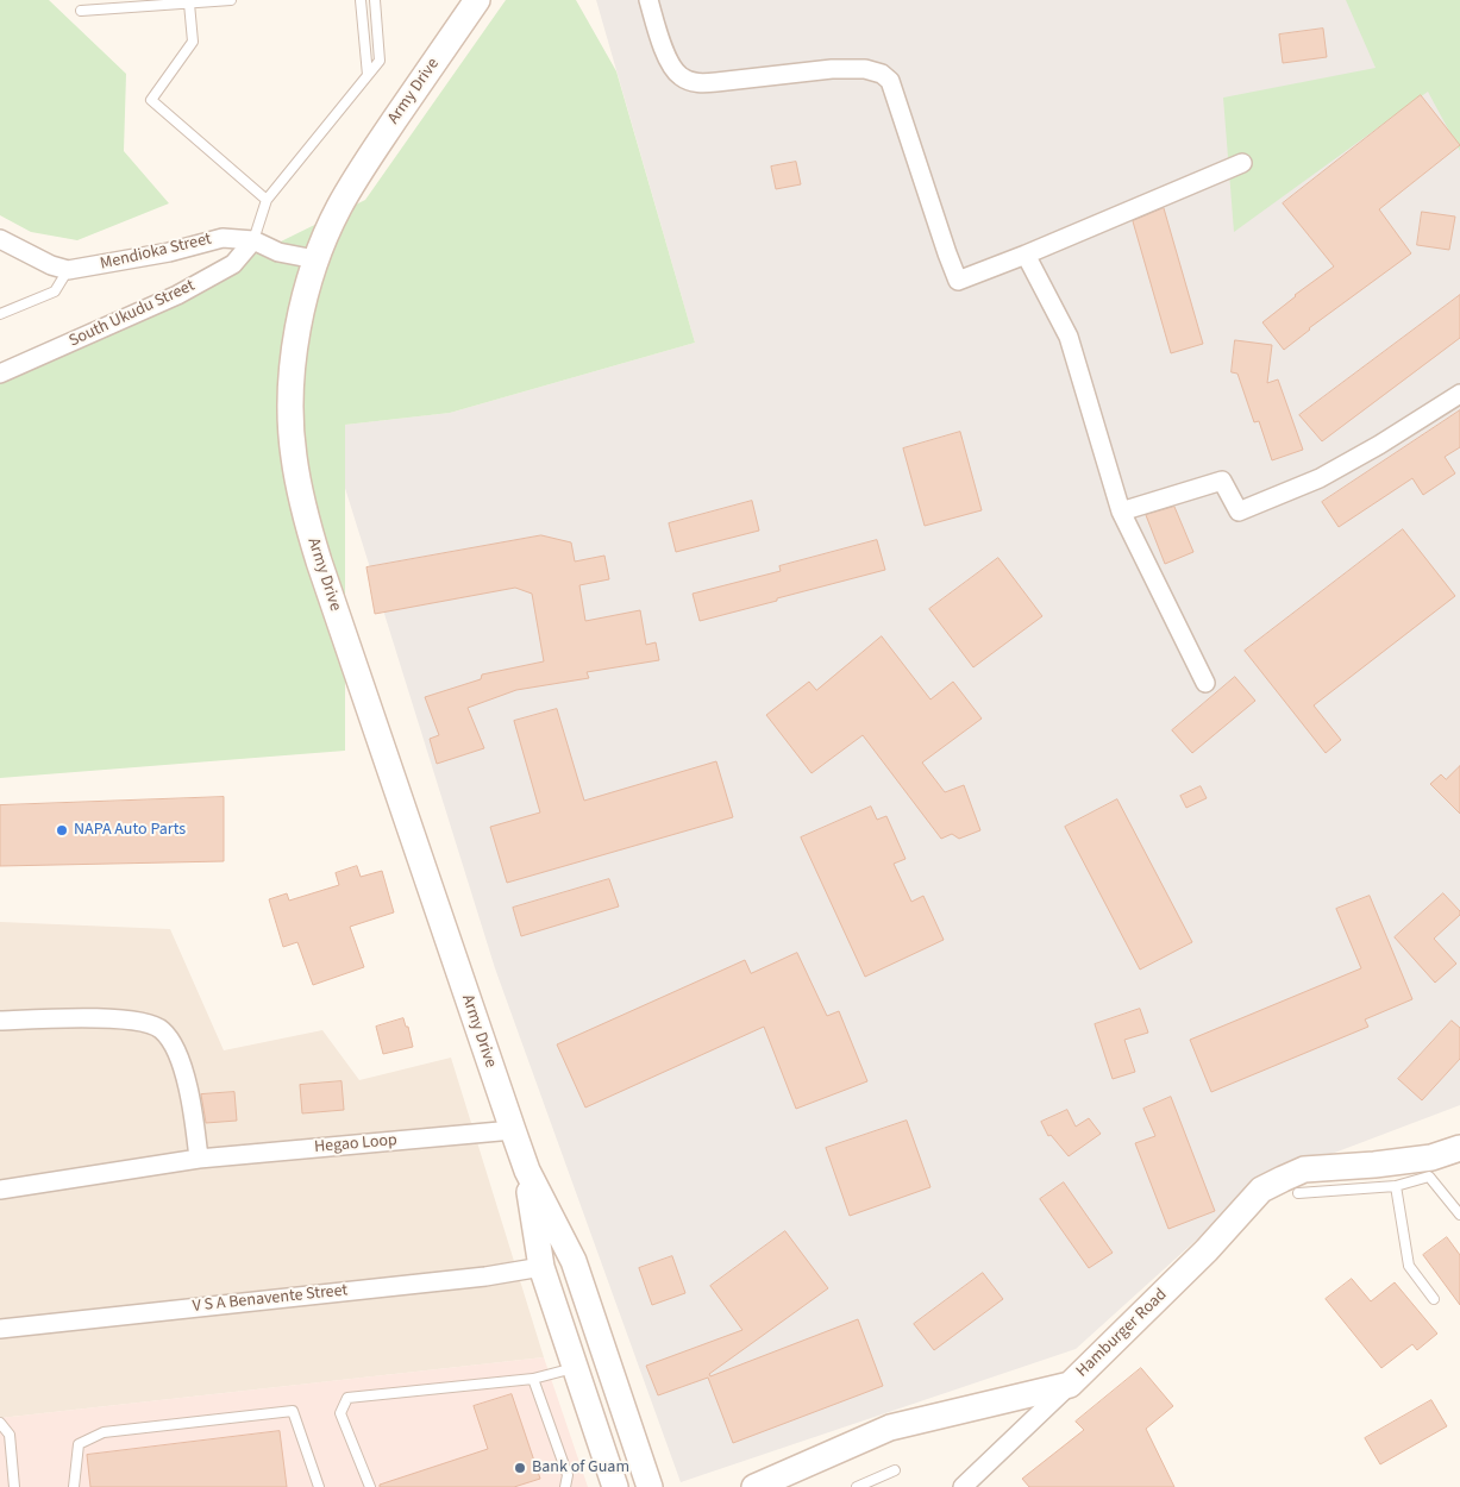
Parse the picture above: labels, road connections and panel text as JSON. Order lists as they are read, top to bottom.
{
  "streets": {
    "main road": ["Army Drive", "Hamburger Road"],
    "street": [
      "Mendioka Street",
      "South Ukudu Street",
      "Hegao Loop",
      "V S A Benavente Street"
    ]
  },
  "crossings": [
    ["Army Drive", "Mendioka Street"],
    ["Army Drive", "Hegao Loop"],
    ["Army Drive", "V S A Benavente Street"],
    ["Mendioka Street", "South Ukudu Street"]
  ],
  "places": ["NAPA Auto Parts", "Bank of Guam"]
}
